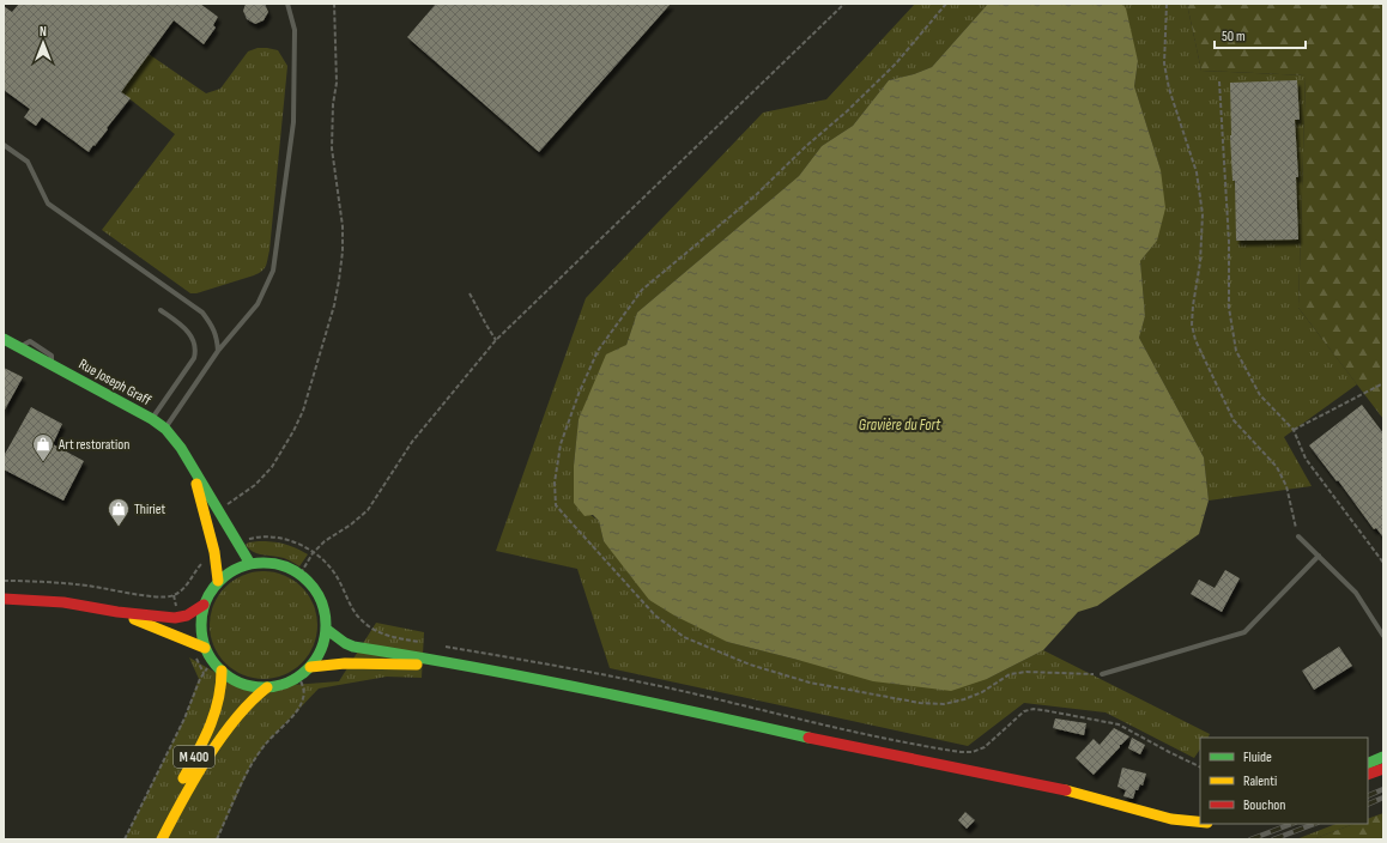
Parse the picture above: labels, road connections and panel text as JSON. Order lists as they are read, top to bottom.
{
  "streets": {
    "main road": ["Rue Joseph Graff", "M 400"]
  },
  "crossings": [
    ["Rue Joseph Graff", "M 400"]
  ],
  "water": ["Gravière du Fort"],
  "places": {
    "shop": ["Art restoration", "Thiriet"]
  },
  "legend": ["Fluide", "Ralenti", "Bouchon"],
  "scale_bar": "50 m",
  "north": "top"
}
